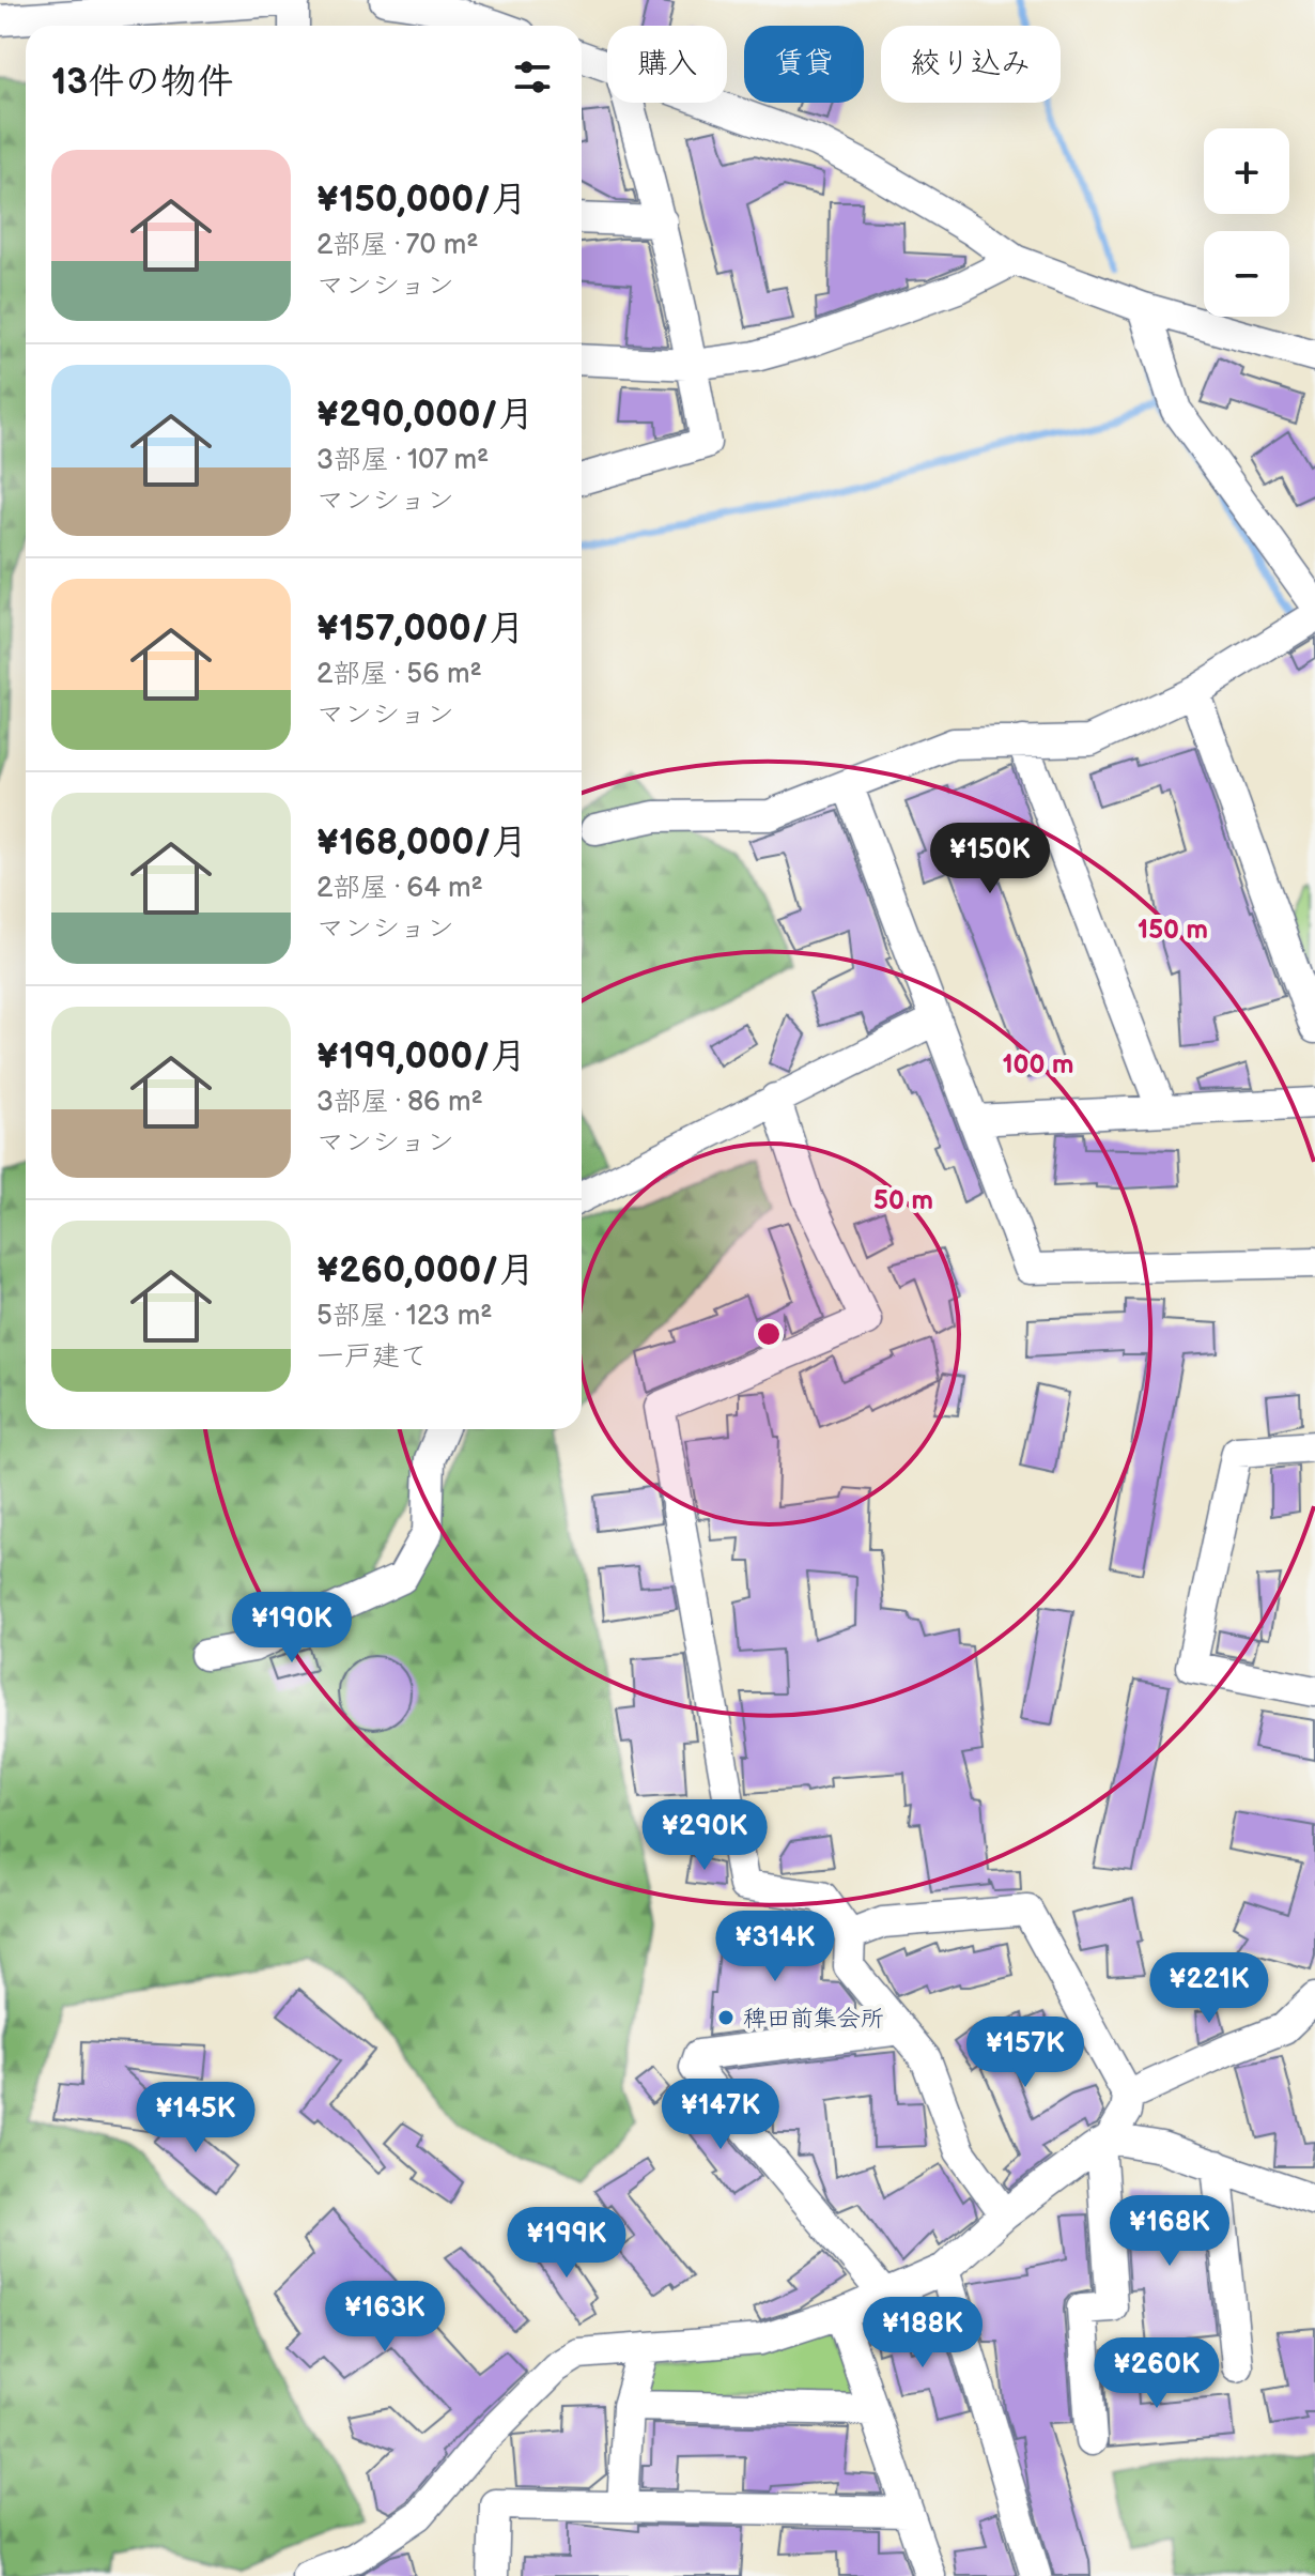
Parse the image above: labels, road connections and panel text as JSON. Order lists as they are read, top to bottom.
{
  "places": ["稗田前集会所"],
  "page": {
    "chip": ["購入", "賃貸", "絞り込み"],
    "heading": "13件の物件",
    "map_buttons": ["+", "−"],
    "list": [
      {
        "name": "¥150,000/月",
        "note": "2部屋 · 70 m² · マンション"
      },
      {
        "name": "¥290,000/月",
        "note": "3部屋 · 107 m² · マンション"
      },
      {
        "name": "¥157,000/月",
        "note": "2部屋 · 56 m² · マンション"
      },
      {
        "name": "¥168,000/月",
        "note": "2部屋 · 64 m² · マンション"
      },
      {
        "name": "¥199,000/月",
        "note": "3部屋 · 86 m² · マンション"
      },
      {
        "name": "¥260,000/月",
        "note": "5部屋 · 123 m² · 一戸建て"
      }
    ],
    "price": [
      "¥150K",
      "¥190K",
      "¥290K",
      "¥314K",
      "¥221K",
      "¥157K",
      "¥147K",
      "¥145K",
      "¥168K",
      "¥199K",
      "¥163K",
      "¥188K",
      "¥260K"
    ]
  },
  "rings": ["150 m", "100 m", "50 m"]
}
